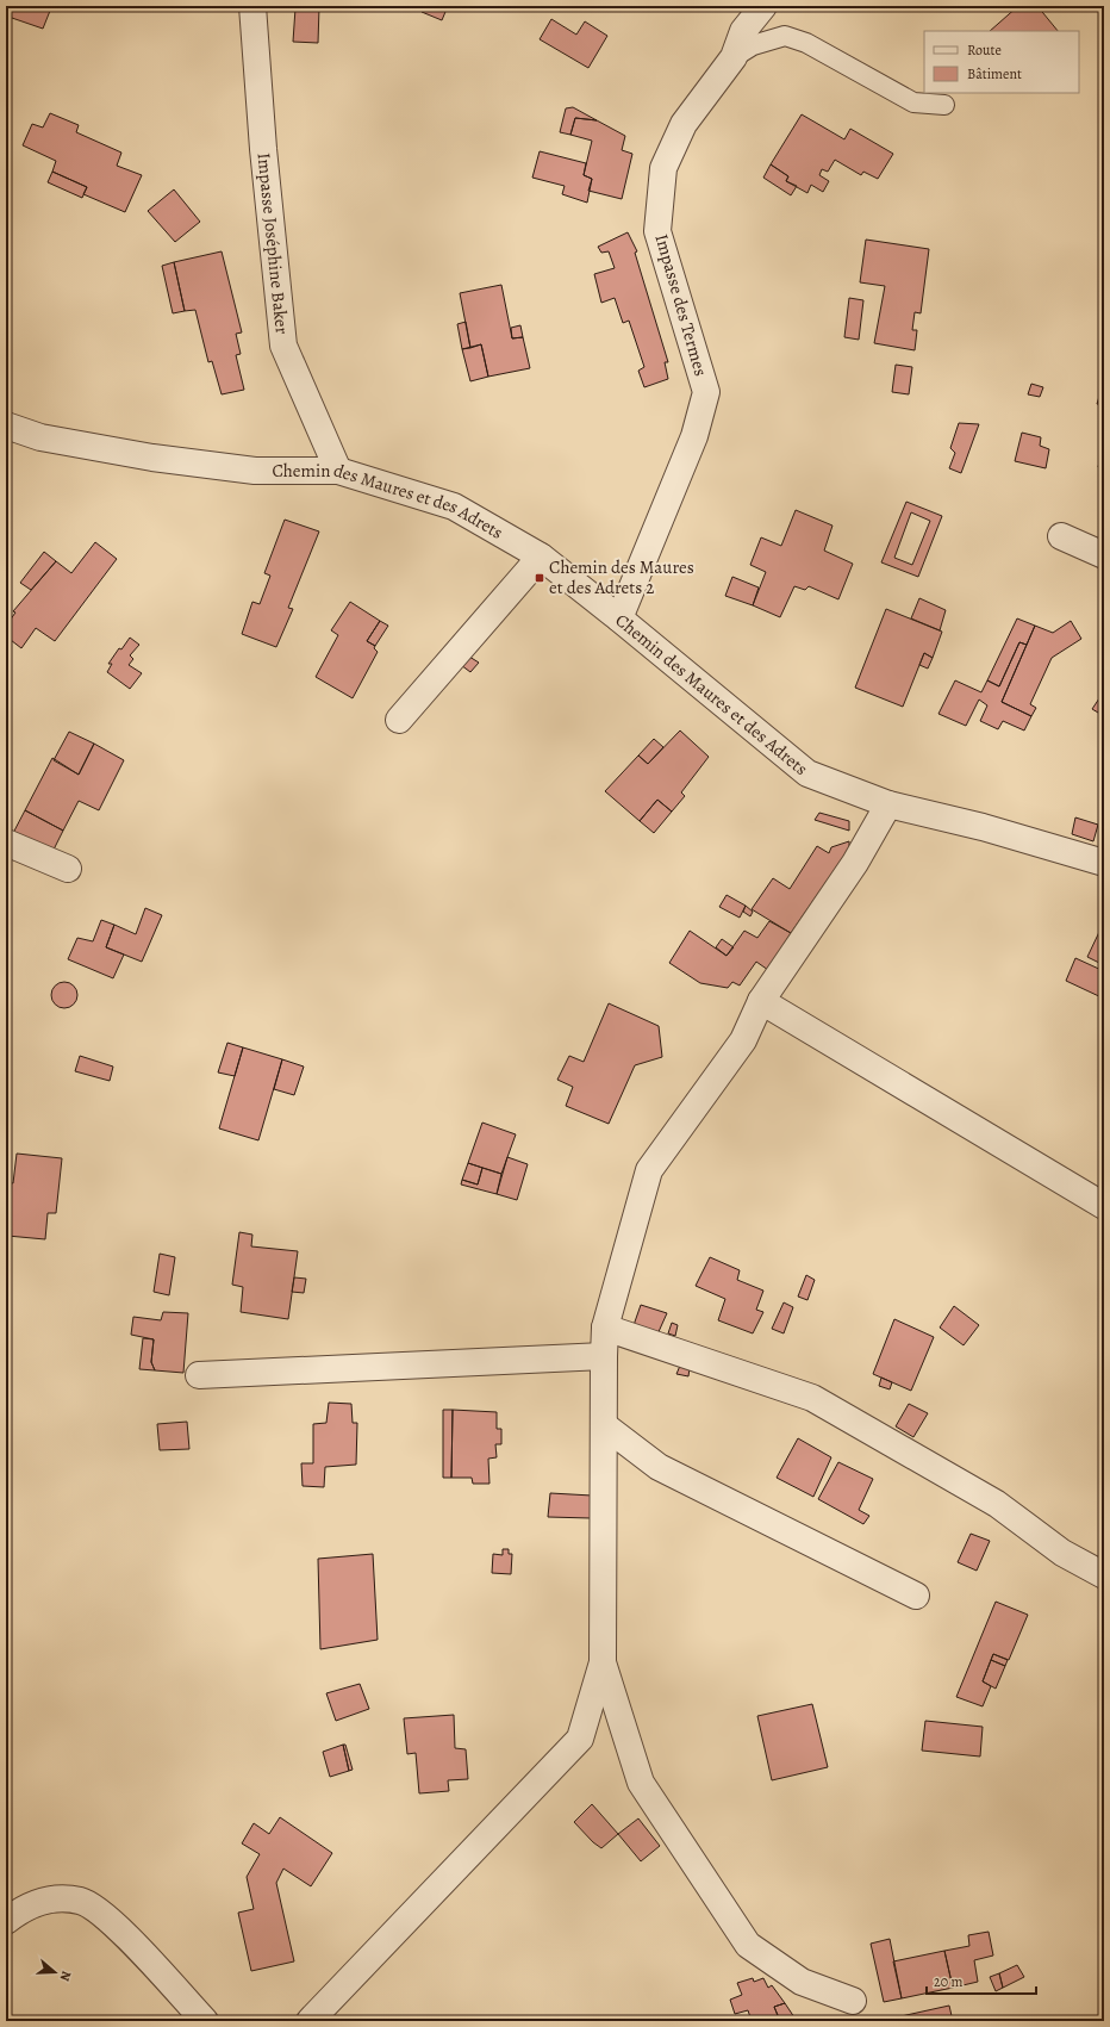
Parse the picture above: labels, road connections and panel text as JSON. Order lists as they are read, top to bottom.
{
  "streets": {
    "street": ["Impasse Joséphine Baker", "Impasse des Termes", "Chemin des Maures et des Adrets"]
  },
  "crossings": [
    ["Impasse Joséphine Baker", "Chemin des Maures et des Adrets"],
    ["Impasse des Termes", "Chemin des Maures et des Adrets"]
  ],
  "places": {
    "transit": ["Chemin des Maures et des Adrets 2"]
  },
  "legend": ["Route", "Bâtiment"],
  "scale_bar": "20 m",
  "north": "right"
}
